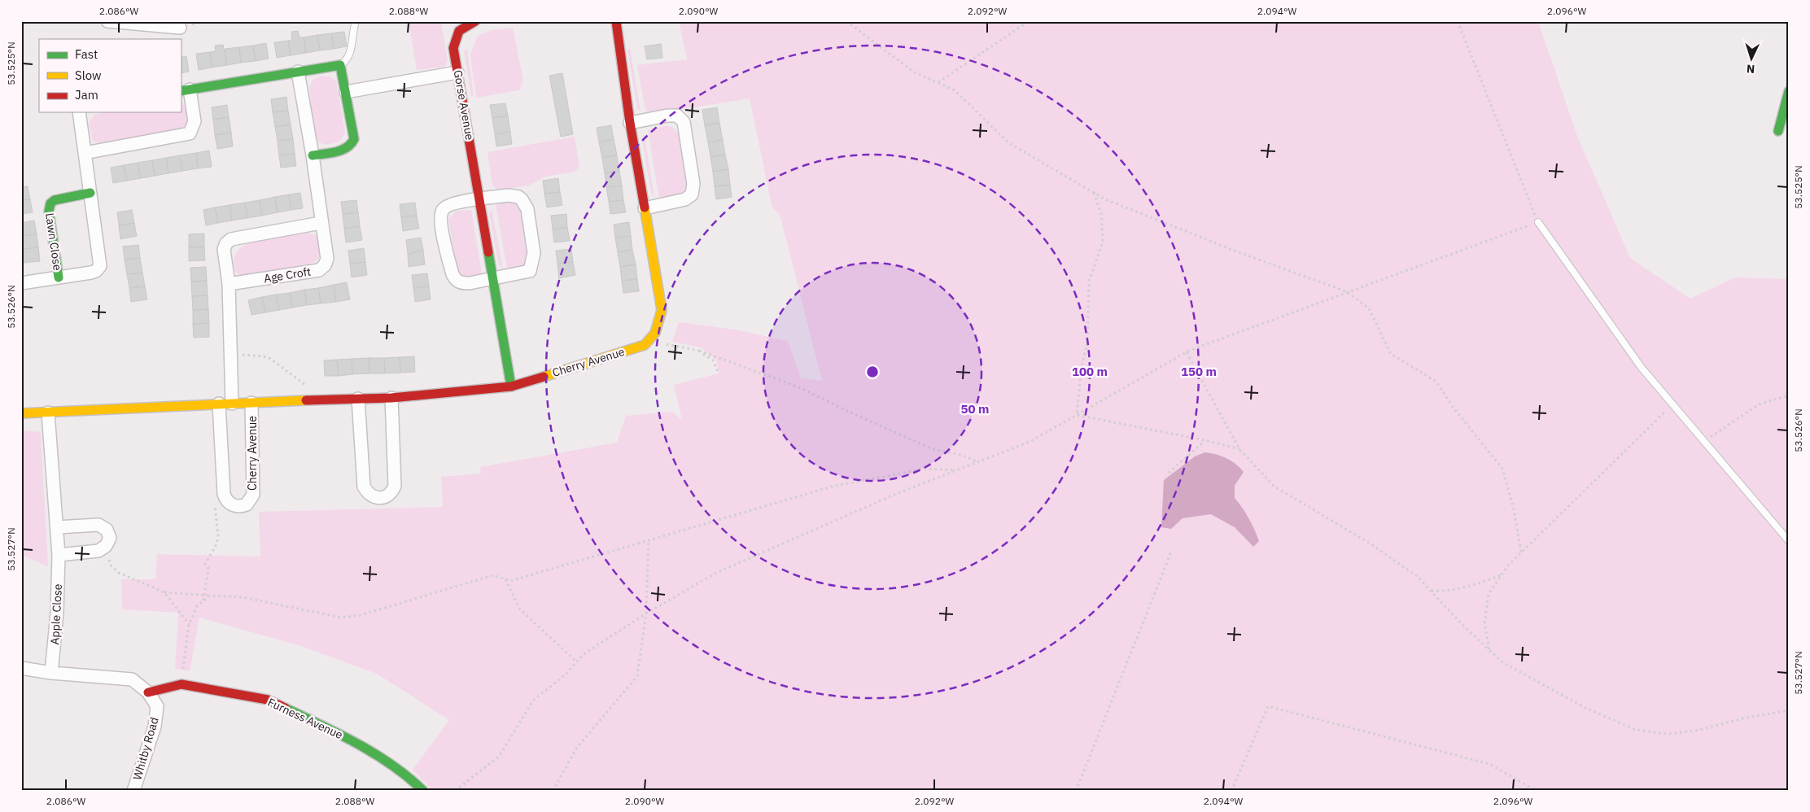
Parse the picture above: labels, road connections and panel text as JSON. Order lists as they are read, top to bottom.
{
  "streets": {
    "street": [
      "Gorse Avenue",
      "Lawn Close",
      "Age Croft",
      "Cherry Avenue",
      "Apple Close",
      "Furness Avenue",
      "Whitby Road"
    ]
  },
  "crossings": [
    ["Gorse Avenue", "Cherry Avenue"],
    ["Cherry Avenue", "Apple Close"],
    ["Furness Avenue", "Whitby Road"]
  ],
  "legend": ["Fast", "Slow", "Jam"],
  "north": "bottom",
  "coordinates": [
    "2.086°W",
    "2.088°W",
    "2.090°W",
    "2.092°W",
    "2.094°W",
    "2.096°W",
    "53.525°N",
    "53.526°N",
    "53.527°N"
  ],
  "rings": ["100 m", "150 m", "50 m"]
}
